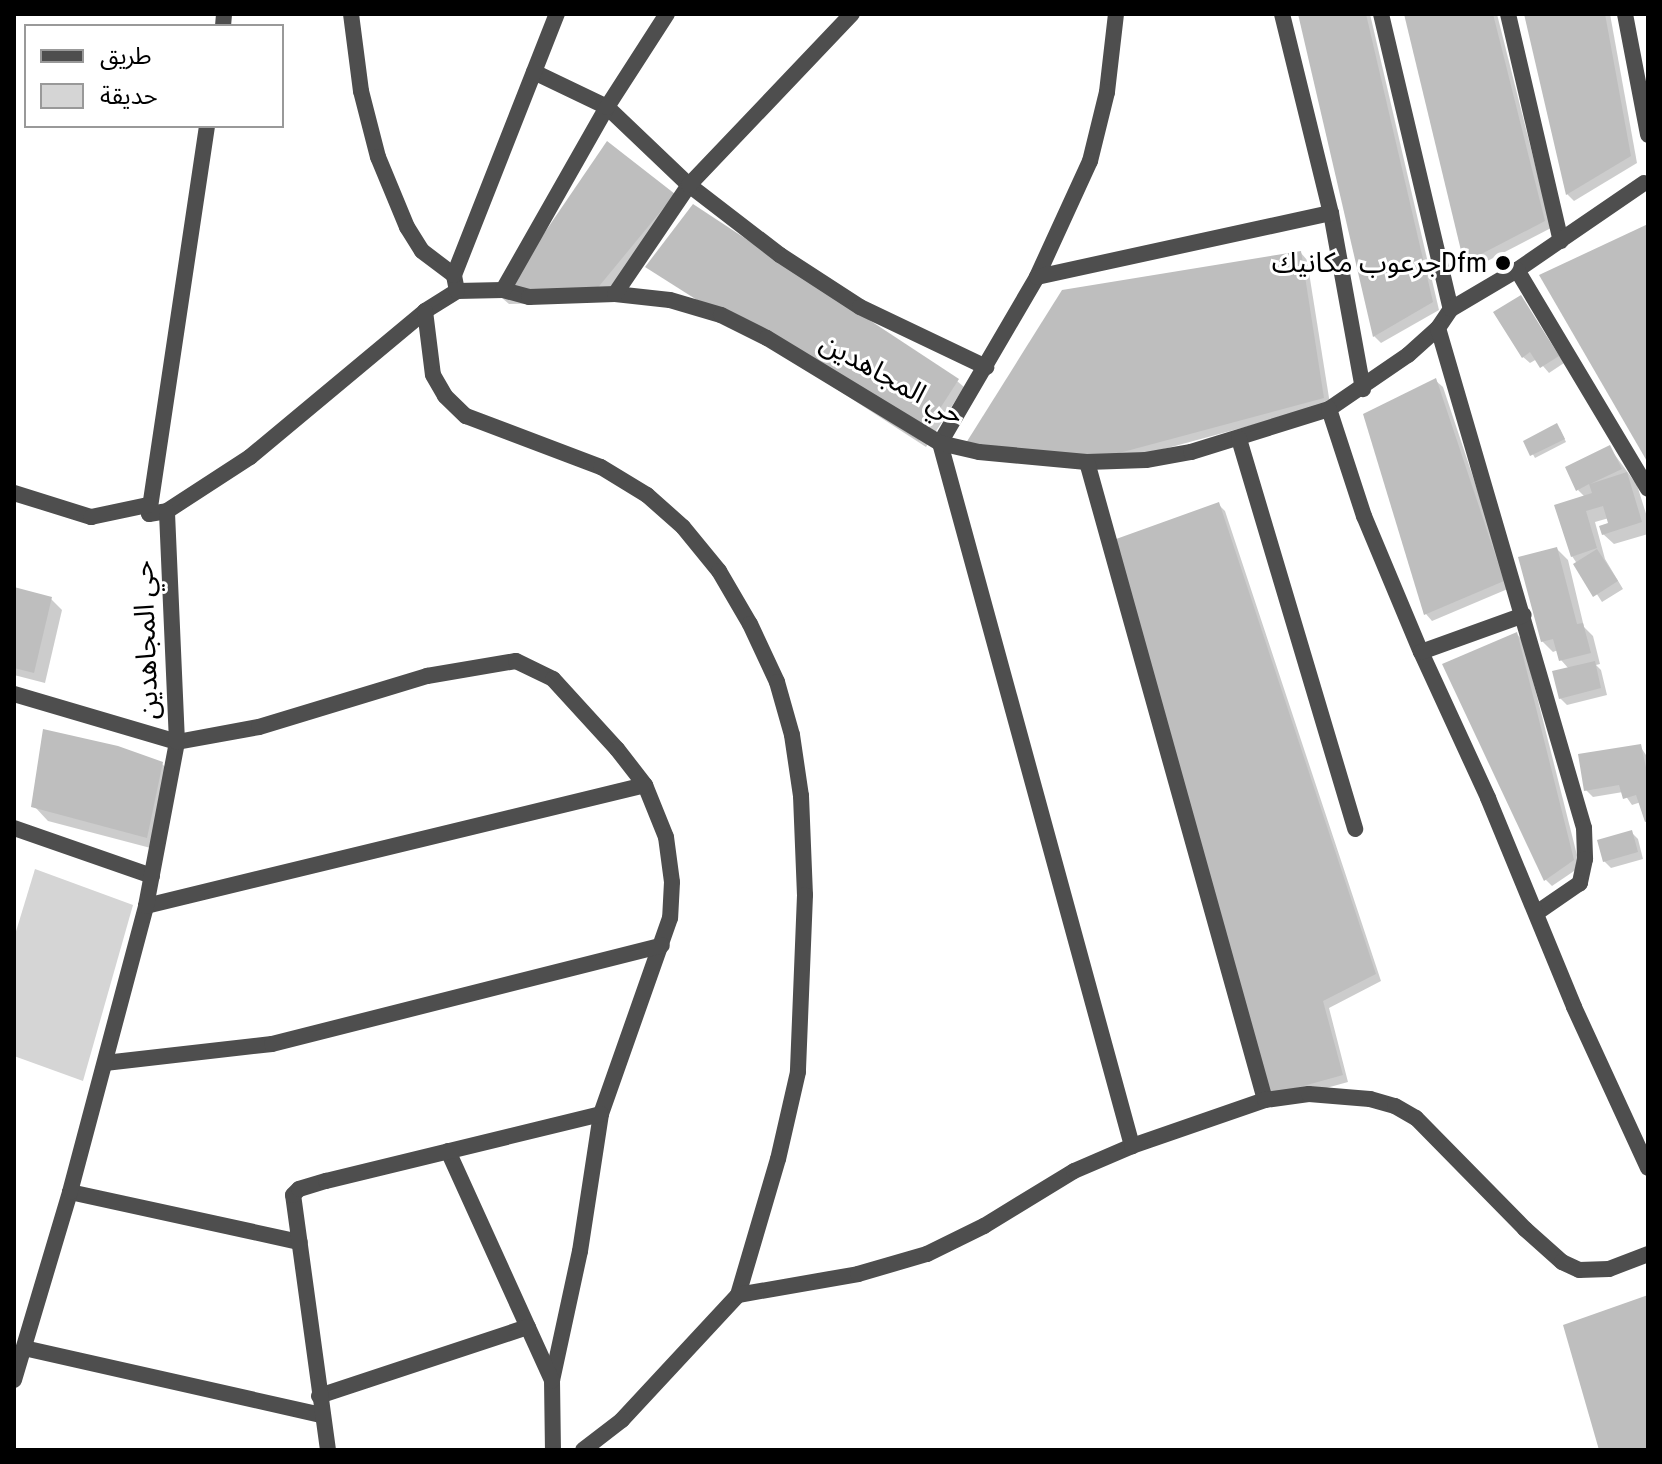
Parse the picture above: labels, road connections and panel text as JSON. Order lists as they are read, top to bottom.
{
  "streets": {
    "street": ["حي المجاهدين"]
  },
  "places": ["جرعوب مكانيكDfm"],
  "legend": ["طريق", "حديقة"]
}
